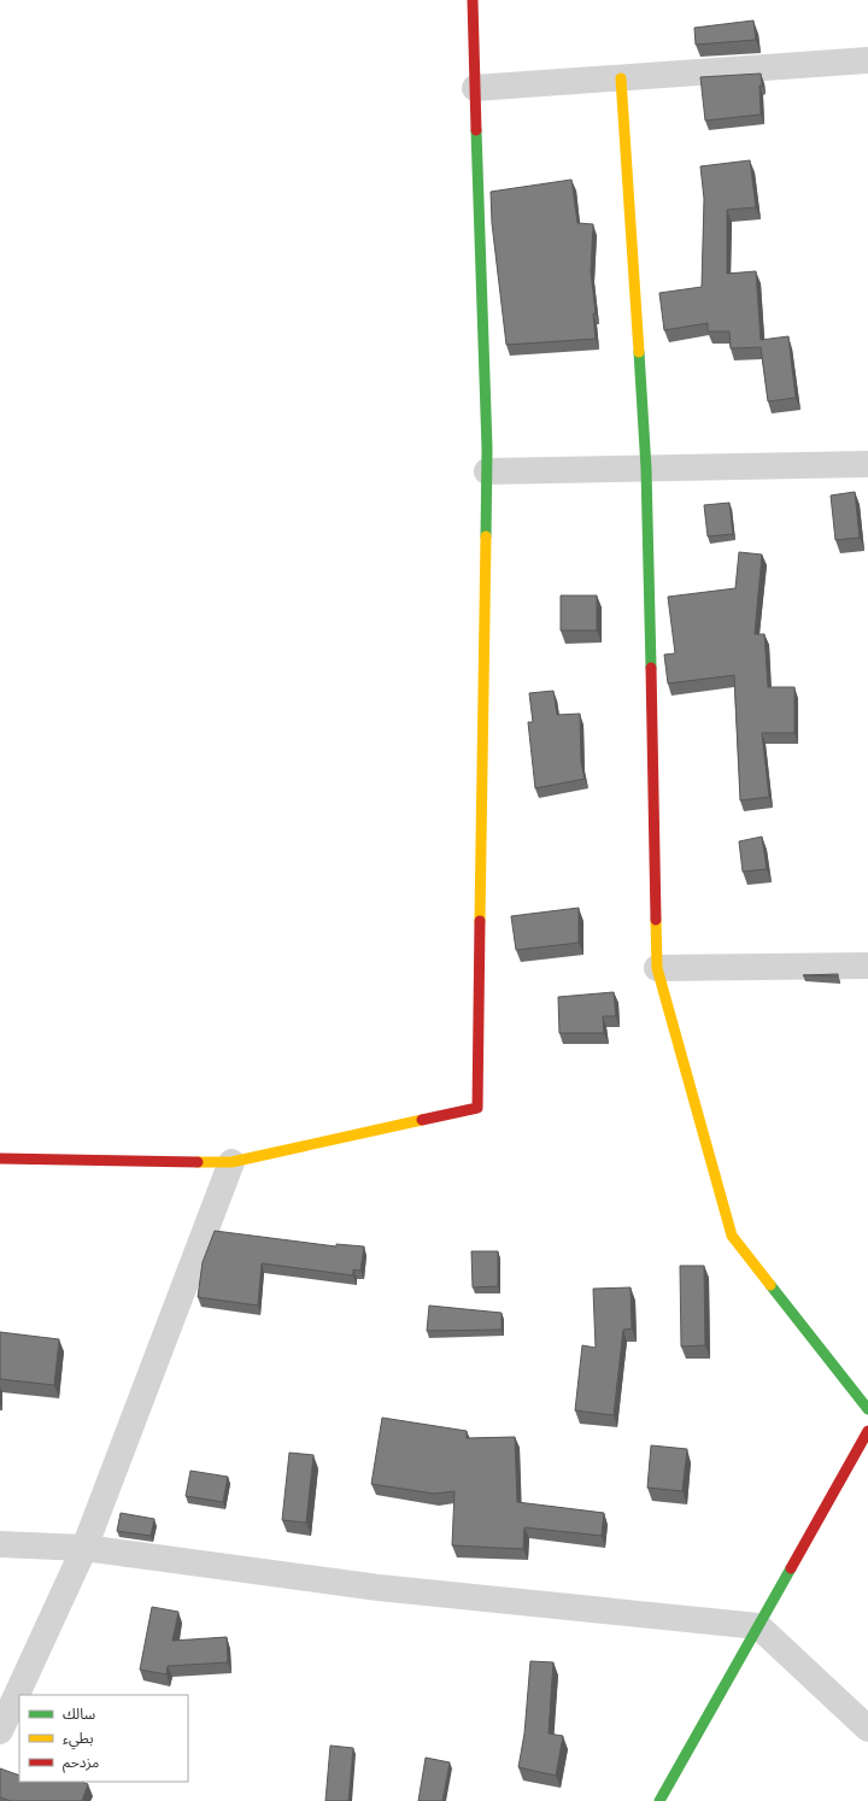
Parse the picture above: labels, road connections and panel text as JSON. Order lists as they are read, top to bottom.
{
  "legend": ["سالك", "بطيء", "مزدحم"]
}
